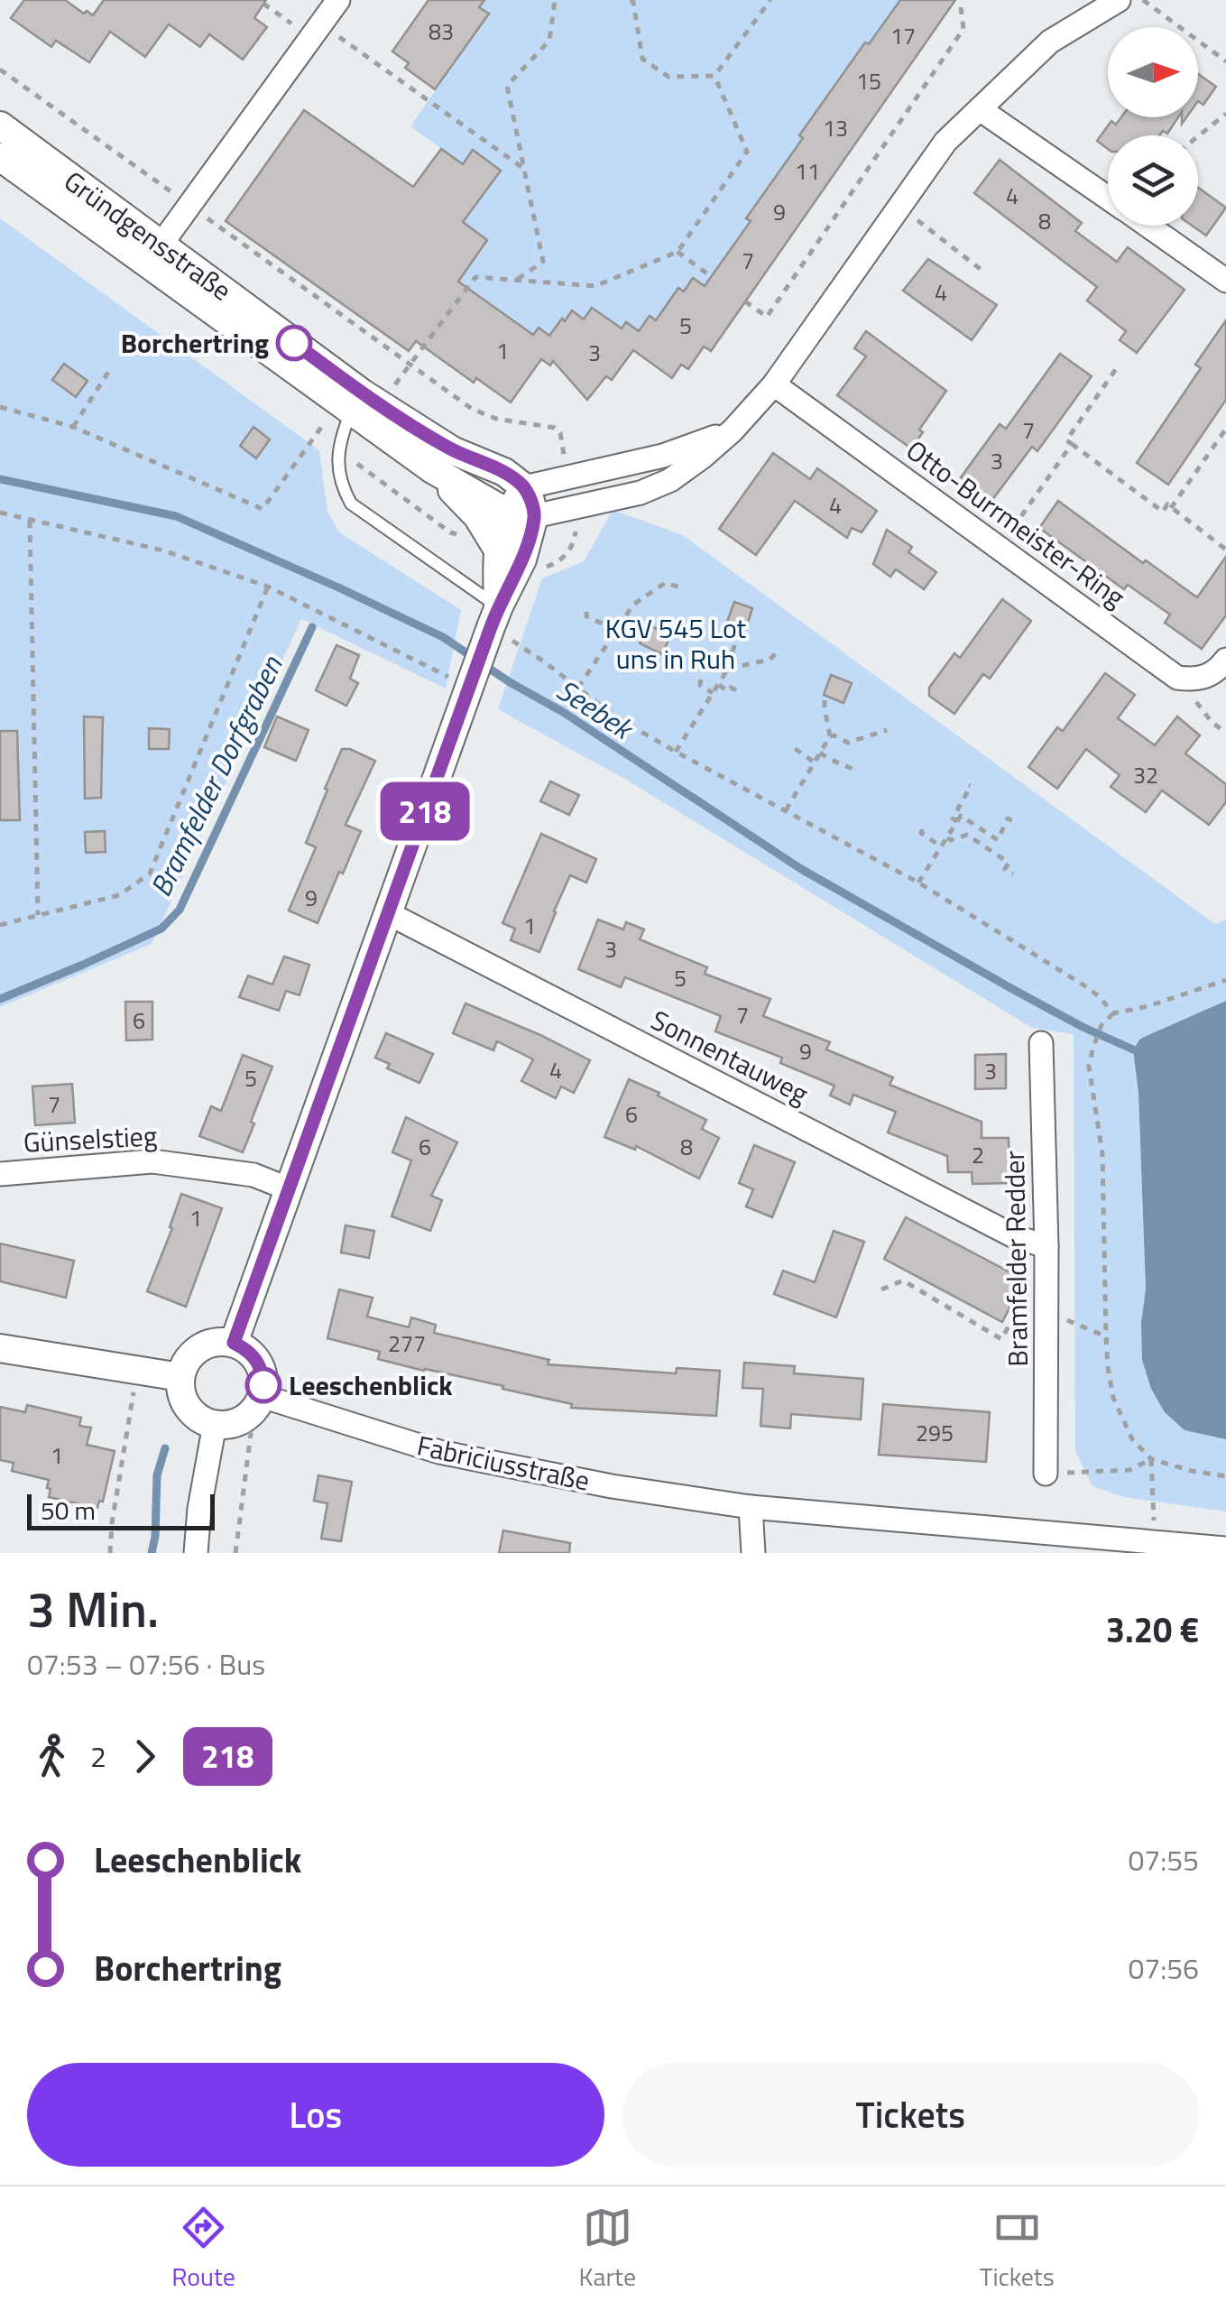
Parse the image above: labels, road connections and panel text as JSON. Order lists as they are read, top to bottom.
{
  "streets": {
    "street": [
      "Gründgensstraße",
      "Otto-Burrmeister-Ring",
      "Sonnentauweg",
      "Günselstieg",
      "Bramfelder Redder",
      "Fabriciusstraße"
    ]
  },
  "crossings": [
    ["Sonnentauweg", "Bramfelder Redder"]
  ],
  "water": ["Seebek", "Bramfelder Dorfgraben"],
  "parks": ["KGV 545 Lot uns in Ruh"],
  "places": ["Borchertring", "Leeschenblick"],
  "lines": ["bus line 218"],
  "house_numbers": [
    "83",
    "17",
    "15",
    "13",
    "11",
    "4",
    "9",
    "8",
    "7",
    "4",
    "5",
    "1",
    "3",
    "7",
    "3",
    "4",
    "32",
    "9",
    "1",
    "3",
    "5",
    "7",
    "6",
    "9",
    "4",
    "3",
    "5",
    "7",
    "6",
    "6",
    "8",
    "2",
    "1",
    "277",
    "295",
    "1"
  ],
  "scale_bar": "50 m",
  "north": "right",
  "page": {
    "on_map": "218",
    "scale": "50 m",
    "heading": ["3 Min.", "07:53 – 07:56 · Bus", "3.20 €"],
    "legs": ["2", "218"],
    "list": [
      {
        "name": "Leeschenblick",
        "value": "07:55"
      },
      {
        "name": "Borchertring",
        "value": "07:56"
      }
    ],
    "buttons": ["Los", "Tickets"],
    "tabs": ["Route", "Karte", "Tickets"]
  }
}
